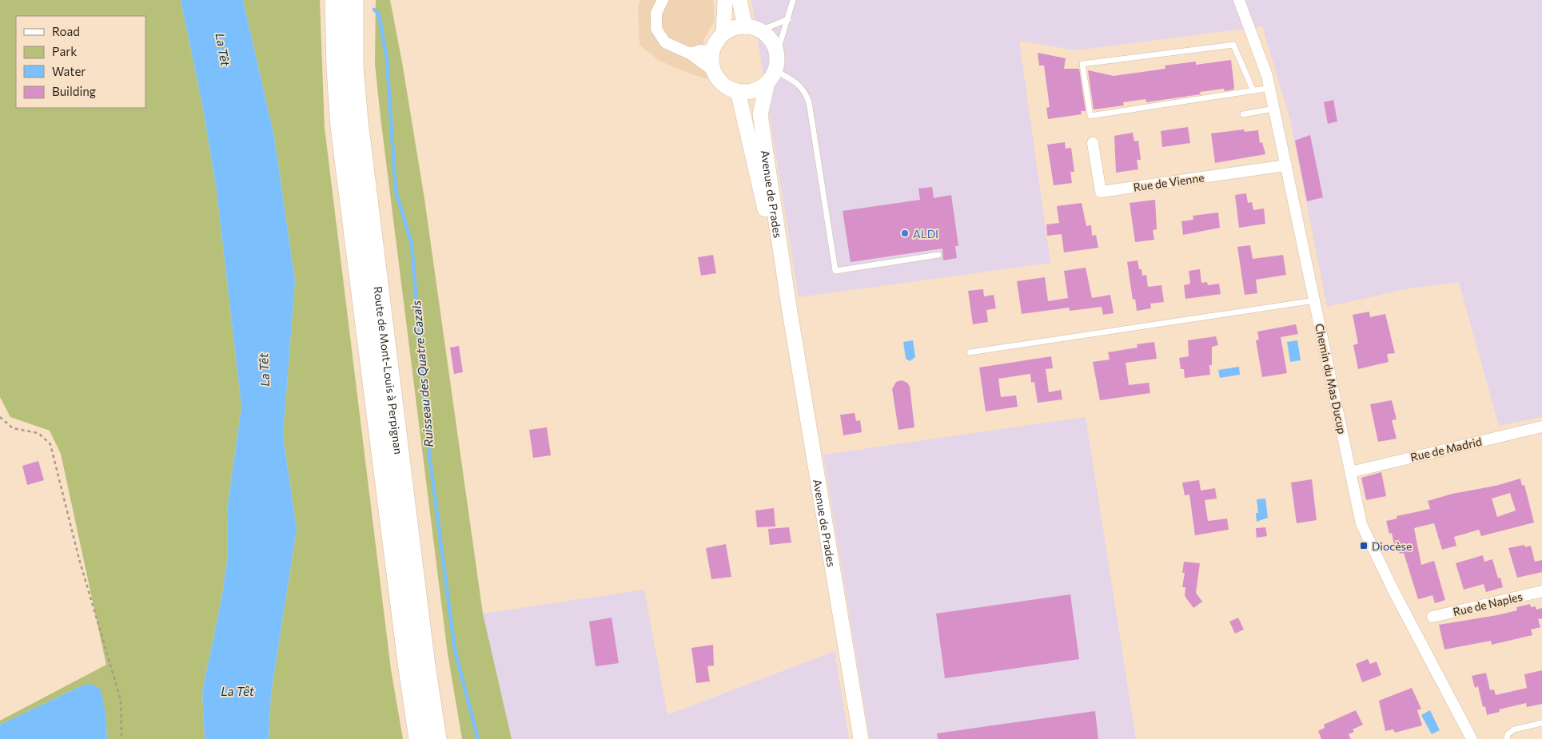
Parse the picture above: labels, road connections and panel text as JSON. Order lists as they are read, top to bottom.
{
  "streets": {
    "highway": ["Route de Mont-Louis à Perpignan"],
    "main road": ["Avenue de Prades"],
    "street": [
      "Rue de Vienne",
      "Chemin du Mas Ducup",
      "Rue de Madrid",
      "Rue de Naples"
    ]
  },
  "crossings": [
    ["Rue de Vienne", "Chemin du Mas Ducup"],
    ["Chemin du Mas Ducup", "Rue de Madrid"]
  ],
  "water": ["La Têt", "Ruisseau des Quatre Cazals"],
  "places": {
    "other": ["ALDI"],
    "transit": ["Diocèse"]
  },
  "legend": [
    "Road",
    "Park",
    "Water",
    "Building"
  ]
}
